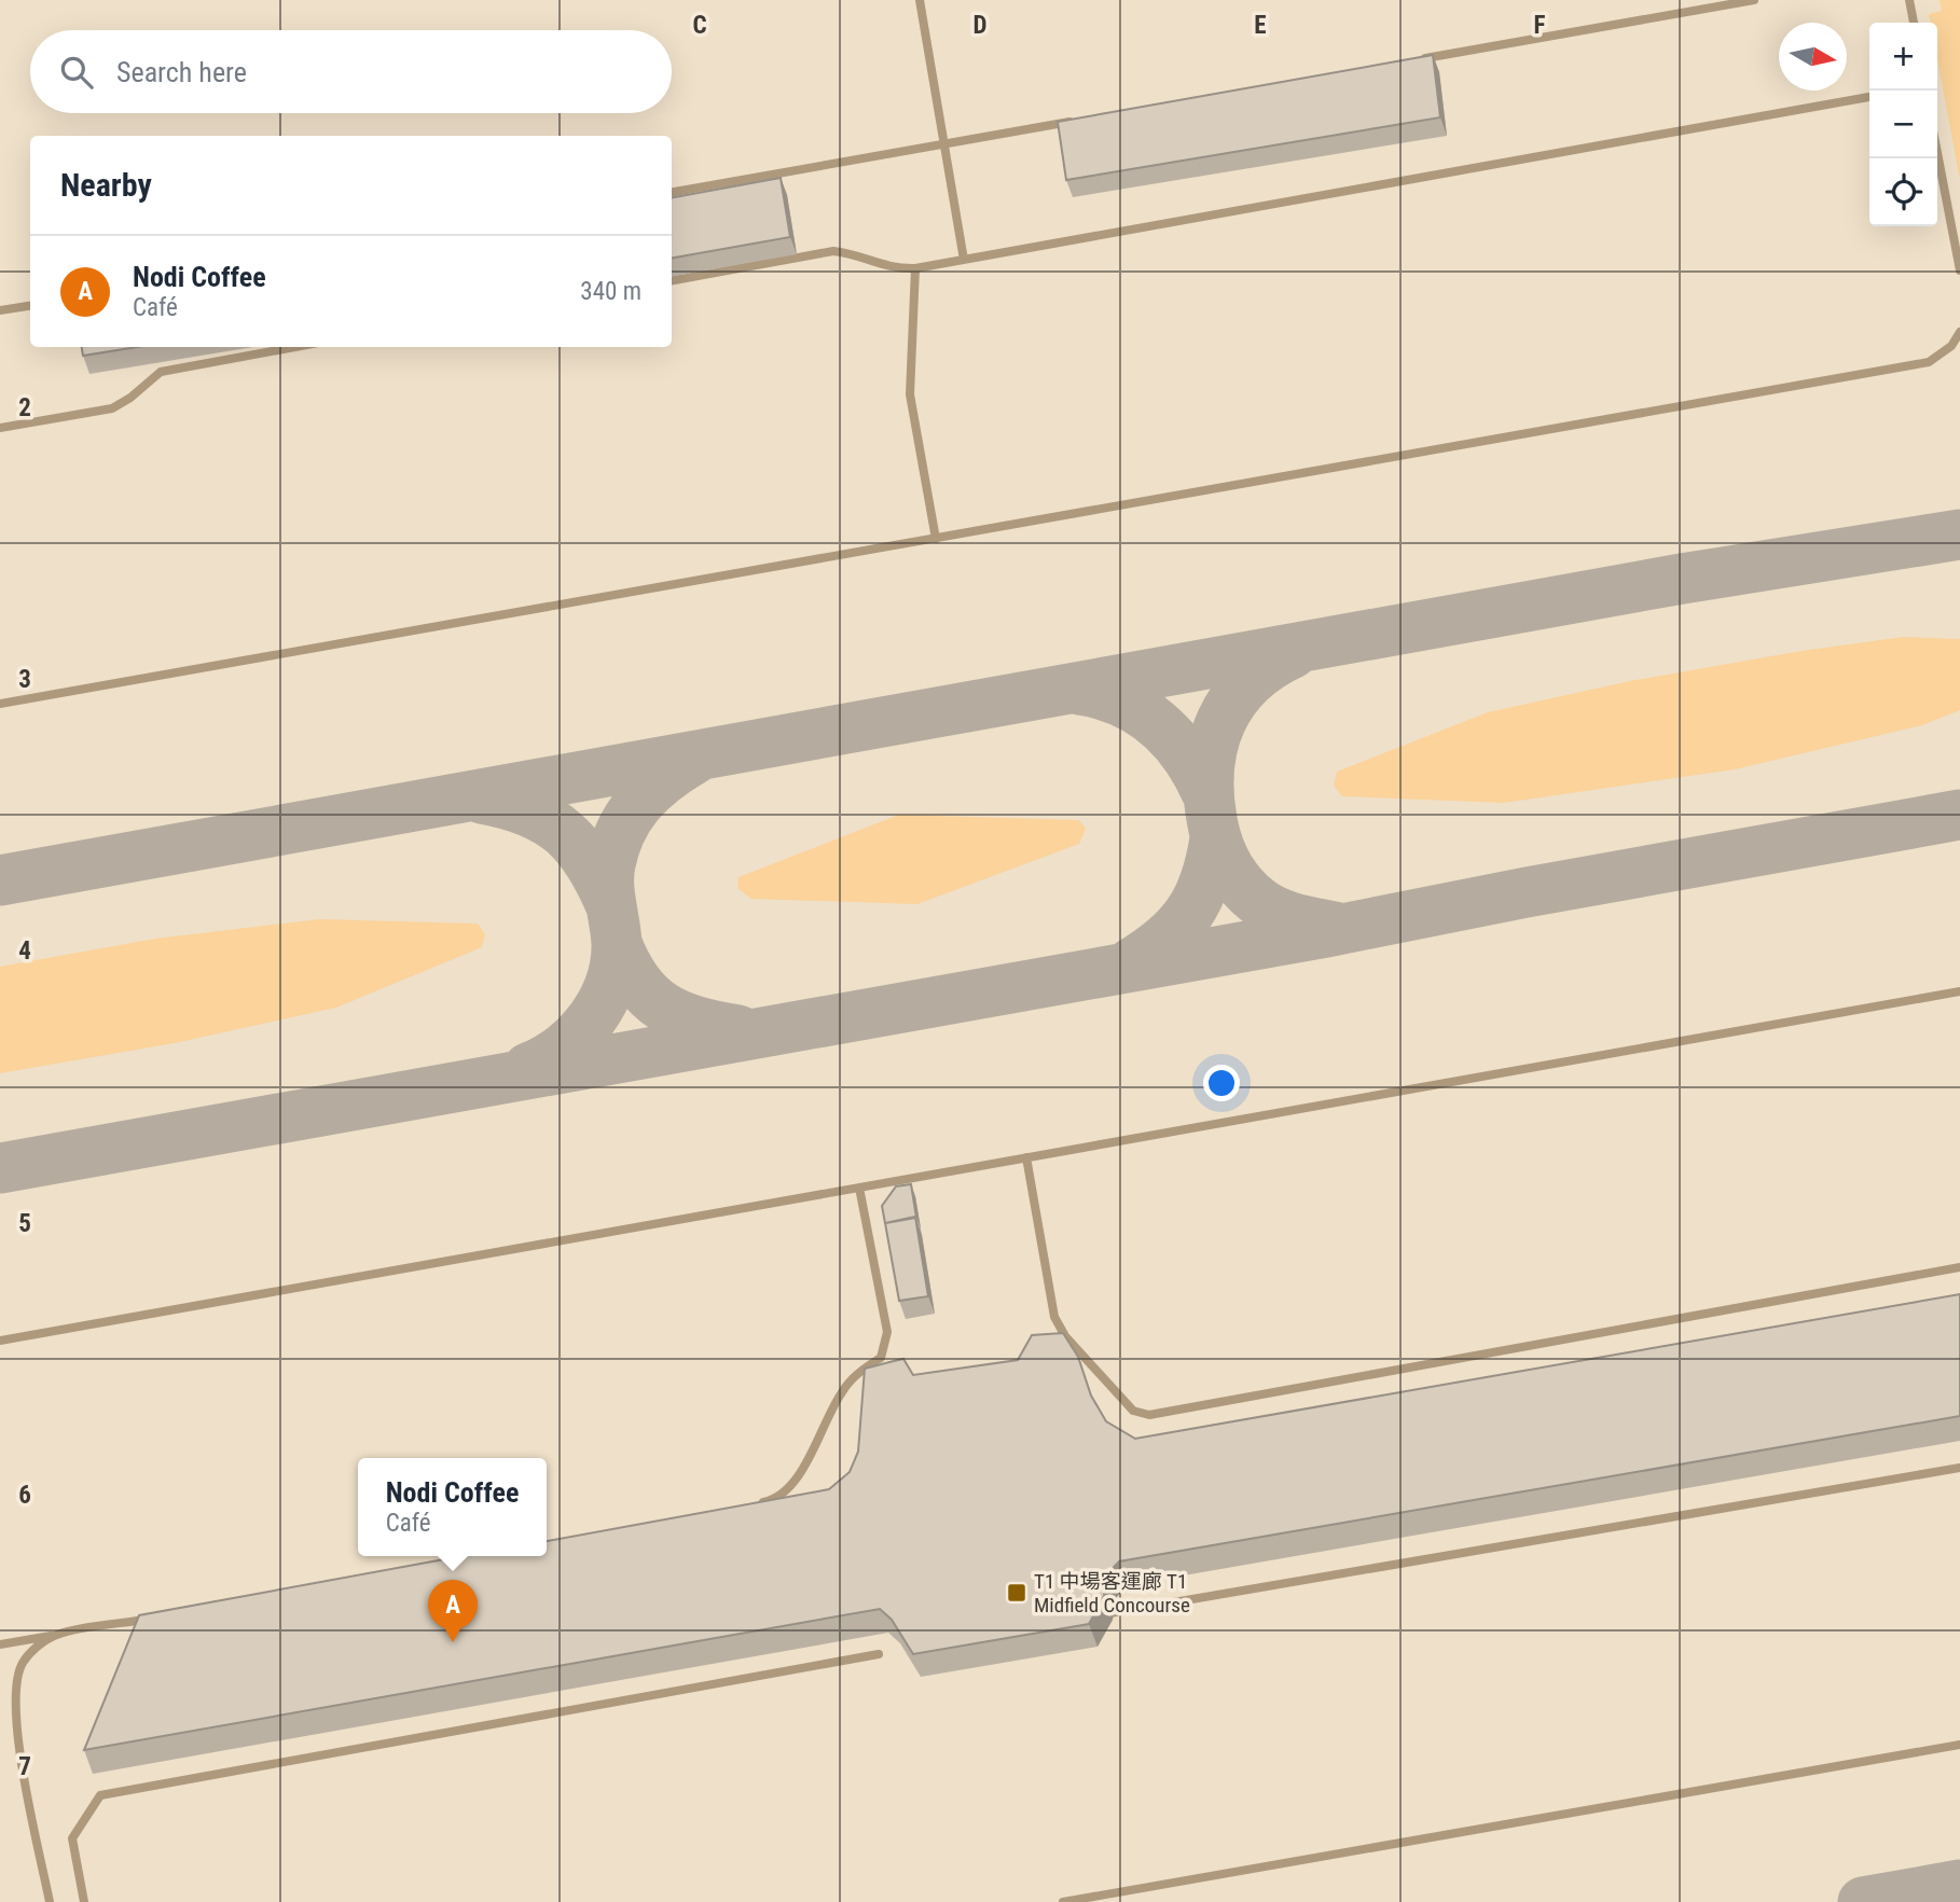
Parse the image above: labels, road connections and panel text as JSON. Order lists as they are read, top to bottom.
{
  "places": {
    "transit": ["T1 中場客運廊 T1 Midfield Concourse"]
  },
  "north": "right",
  "page": {
    "map_buttons": ["+", "−"],
    "search": "Search here",
    "heading": "Nearby",
    "list": [
      {
        "mark": "A",
        "name": "Nodi Coffee",
        "note": "Café",
        "value": "340 m"
      }
    ],
    "popup": ["Nodi Coffee", "Café"],
    "pins": "A"
  },
  "grid": {
    "columns": [
      "C",
      "D",
      "E",
      "F"
    ],
    "rows": [
      "2",
      "3",
      "4",
      "5",
      "6",
      "7"
    ]
  }
}
